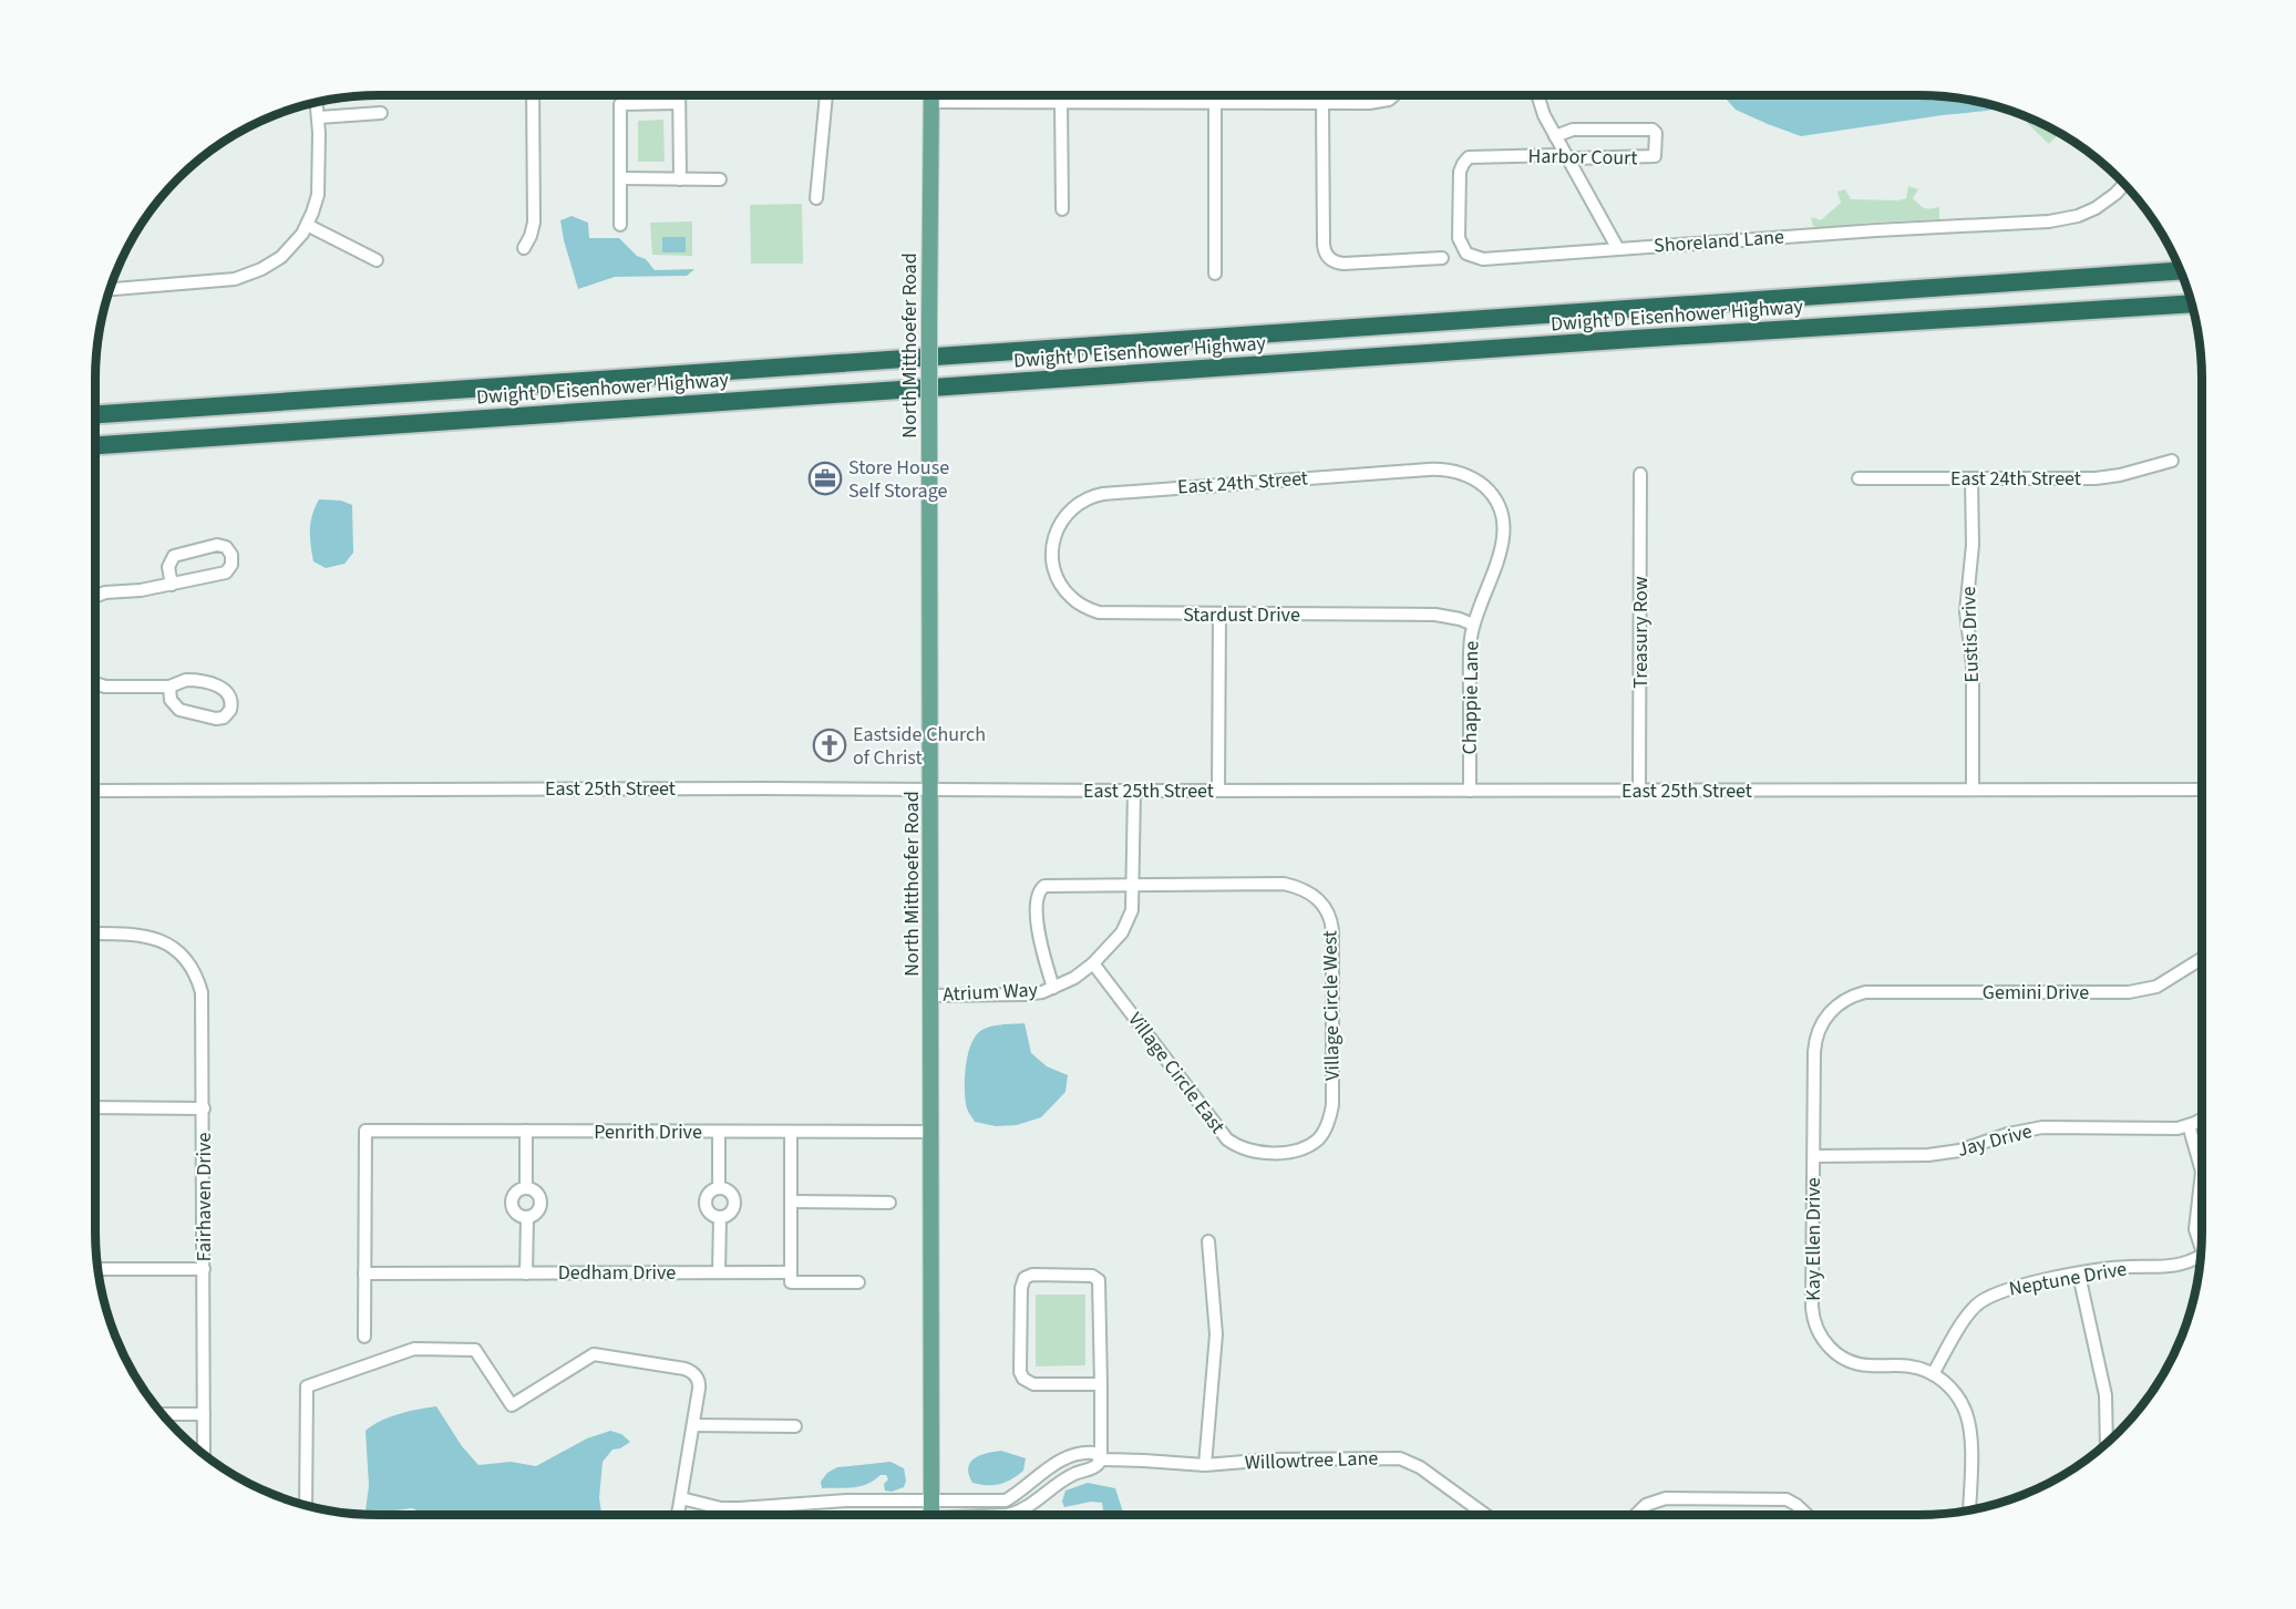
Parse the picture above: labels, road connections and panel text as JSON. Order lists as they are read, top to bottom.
{
  "streets": {
    "highway": ["Dwight D Eisenhower Highway"],
    "main road": ["North Mitthoefer Road"],
    "street": [
      "Harbor Court",
      "Shoreland Lane",
      "East 24th Street",
      "Stardust Drive",
      "Treasury Row",
      "Eustis Drive",
      "Chappie Lane",
      "East 25th Street",
      "Atrium Way",
      "Gemini Drive",
      "Village Circle West",
      "Village Circle East",
      "Penrith Drive",
      "Jay Drive",
      "Fairhaven Drive",
      "Kay Ellen Drive",
      "Dedham Drive",
      "Neptune Drive",
      "Willowtree Lane"
    ]
  },
  "crossings": [
    ["Harbor Court", "Shoreland Lane"],
    ["North Mitthoefer Road", "East 25th Street"],
    ["North Mitthoefer Road", "Atrium Way"],
    ["North Mitthoefer Road", "Penrith Drive"],
    ["East 24th Street", "Stardust Drive"],
    ["East 24th Street", "Eustis Drive"],
    ["East 24th Street", "Chappie Lane"],
    ["Stardust Drive", "Chappie Lane"],
    ["Treasury Row", "East 25th Street"],
    ["Eustis Drive", "East 25th Street"],
    ["Chappie Lane", "East 25th Street"],
    ["East 25th Street", "Atrium Way"],
    ["Atrium Way", "Village Circle West"],
    ["Atrium Way", "Village Circle East"],
    ["Gemini Drive", "Kay Ellen Drive"],
    ["Village Circle West", "Village Circle East"],
    ["Penrith Drive", "Dedham Drive"],
    ["Jay Drive", "Kay Ellen Drive"],
    ["Kay Ellen Drive", "Neptune Drive"]
  ],
  "places": {
    "office": ["Store House Self Storage"],
    "church": ["Eastside Church of Christ"]
  }
}
